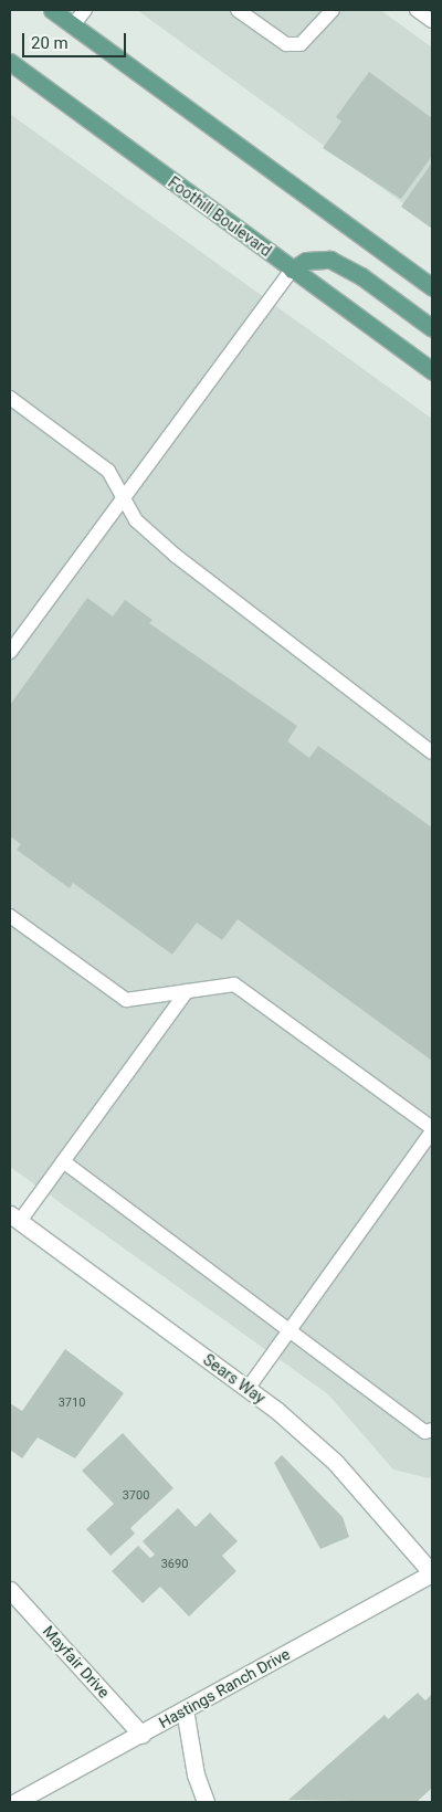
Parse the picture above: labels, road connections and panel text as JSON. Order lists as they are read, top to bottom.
{
  "streets": {
    "main road": ["Foothill Boulevard"],
    "street": ["Sears Way", "Mayfair Drive", "Hastings Ranch Drive"]
  },
  "crossings": [
    ["Sears Way", "Hastings Ranch Drive"],
    ["Mayfair Drive", "Hastings Ranch Drive"]
  ],
  "house_numbers": ["3710", "3700", "3690"],
  "scale_bar": "20 m"
}
